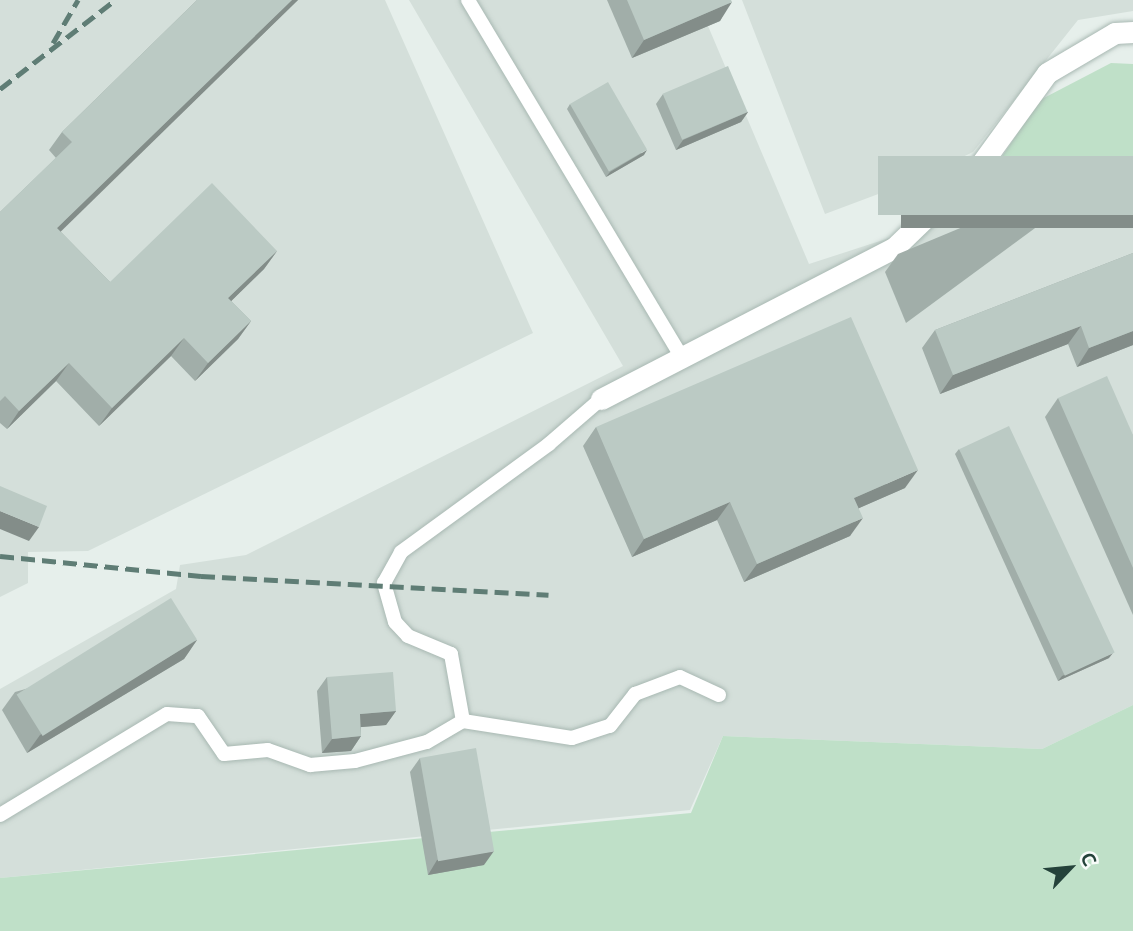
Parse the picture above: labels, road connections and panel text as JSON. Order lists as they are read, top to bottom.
{
  "north": "top right"
}
